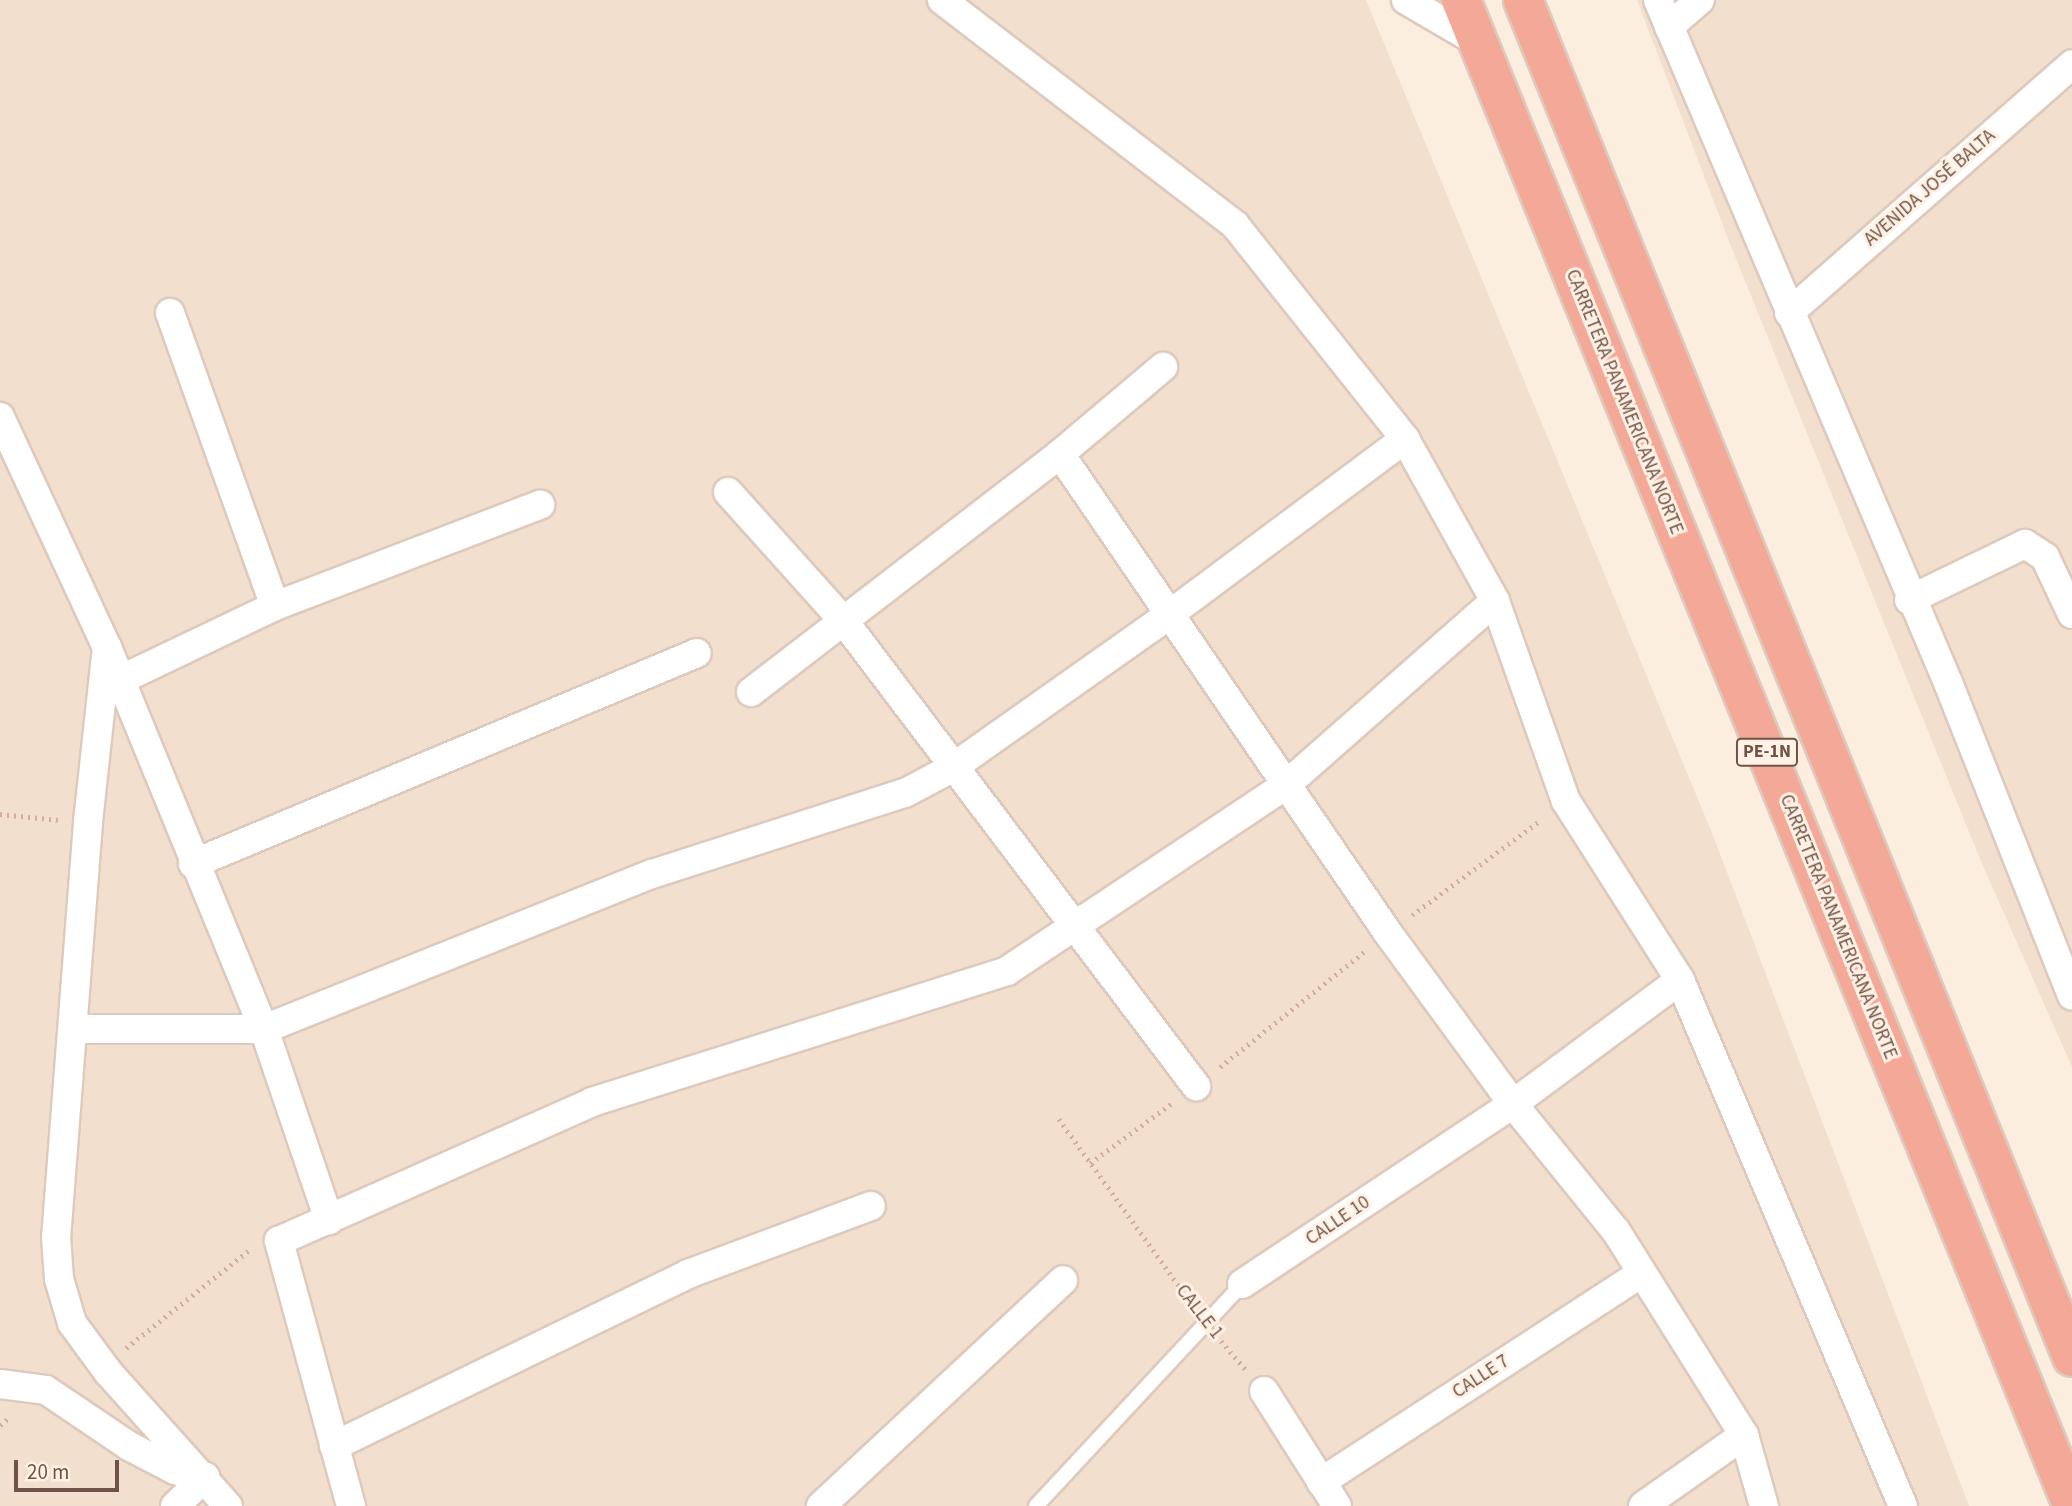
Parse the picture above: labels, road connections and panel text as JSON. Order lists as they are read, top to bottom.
{
  "streets": {
    "highway": ["CARRETERA PANAMERICANA NORTE", "PE-1N"],
    "street": ["AVENIDA JOSÉ BALTA", "CALLE 10", "CALLE 7"],
    "path": ["CALLE 1"]
  },
  "crossings": [
    ["CALLE 10", "CALLE 1"]
  ],
  "scale_bar": "20 m"
}
